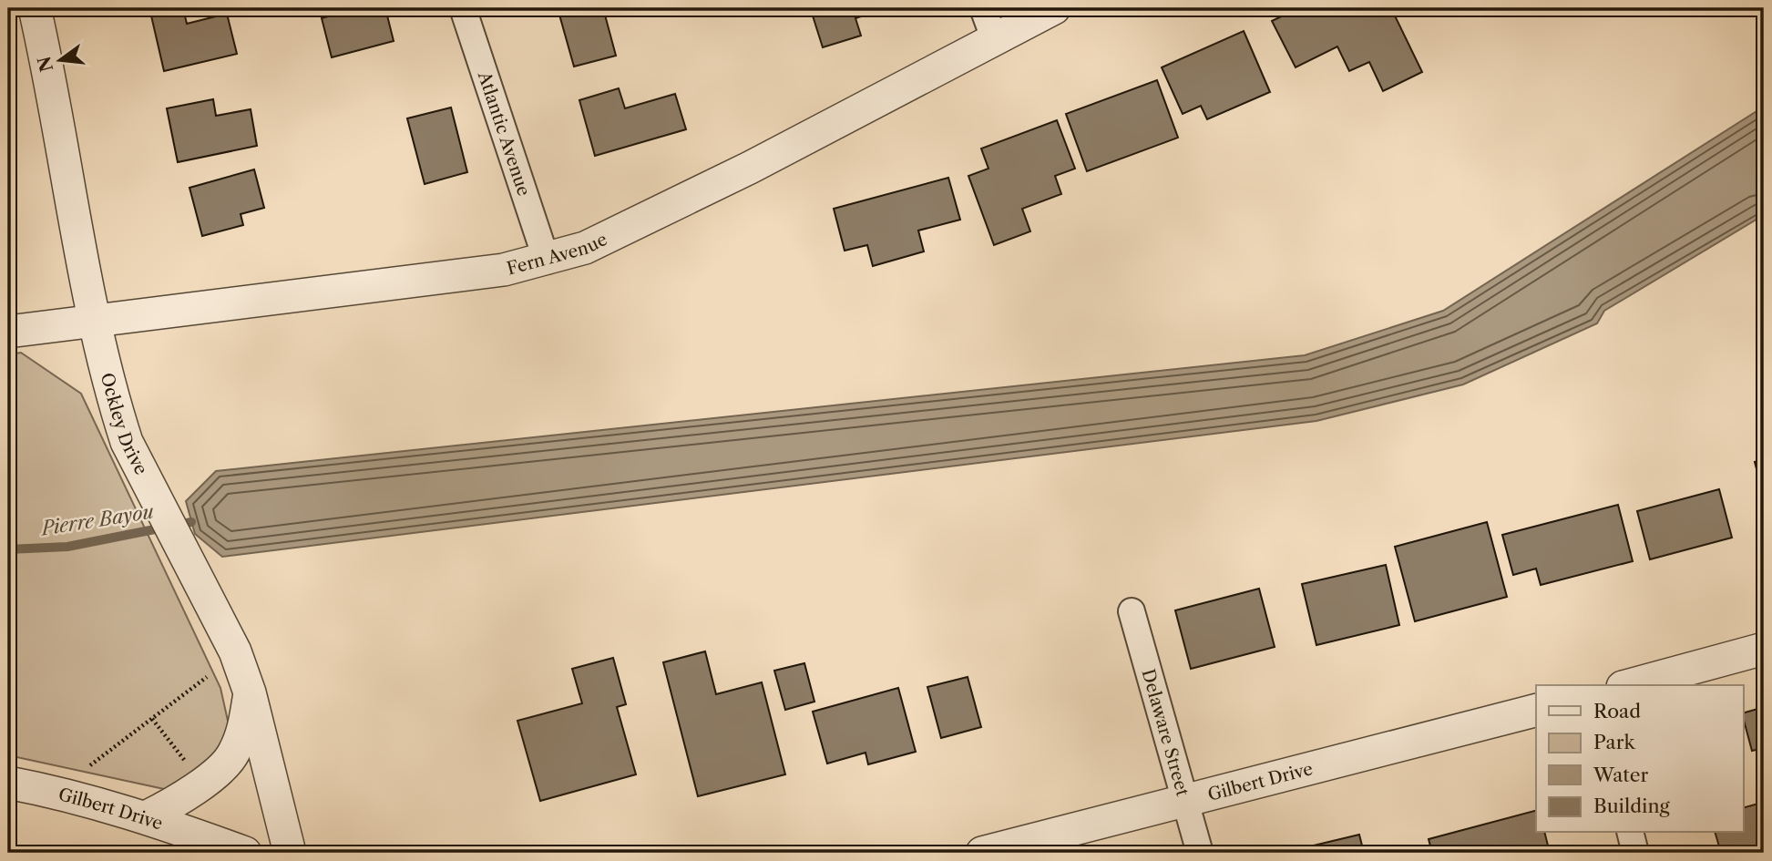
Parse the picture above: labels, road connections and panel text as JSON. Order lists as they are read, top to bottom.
{
  "streets": {
    "street": [
      "Atlantic Avenue",
      "Fern Avenue",
      "Ockley Drive",
      "Delaware Street",
      "Gilbert Drive"
    ]
  },
  "crossings": [
    ["Atlantic Avenue", "Fern Avenue"],
    ["Fern Avenue", "Ockley Drive"],
    ["Delaware Street", "Gilbert Drive"]
  ],
  "water": ["Pierre Bayou"],
  "legend": [
    "Road",
    "Park",
    "Water",
    "Building"
  ],
  "north": "left"
}
